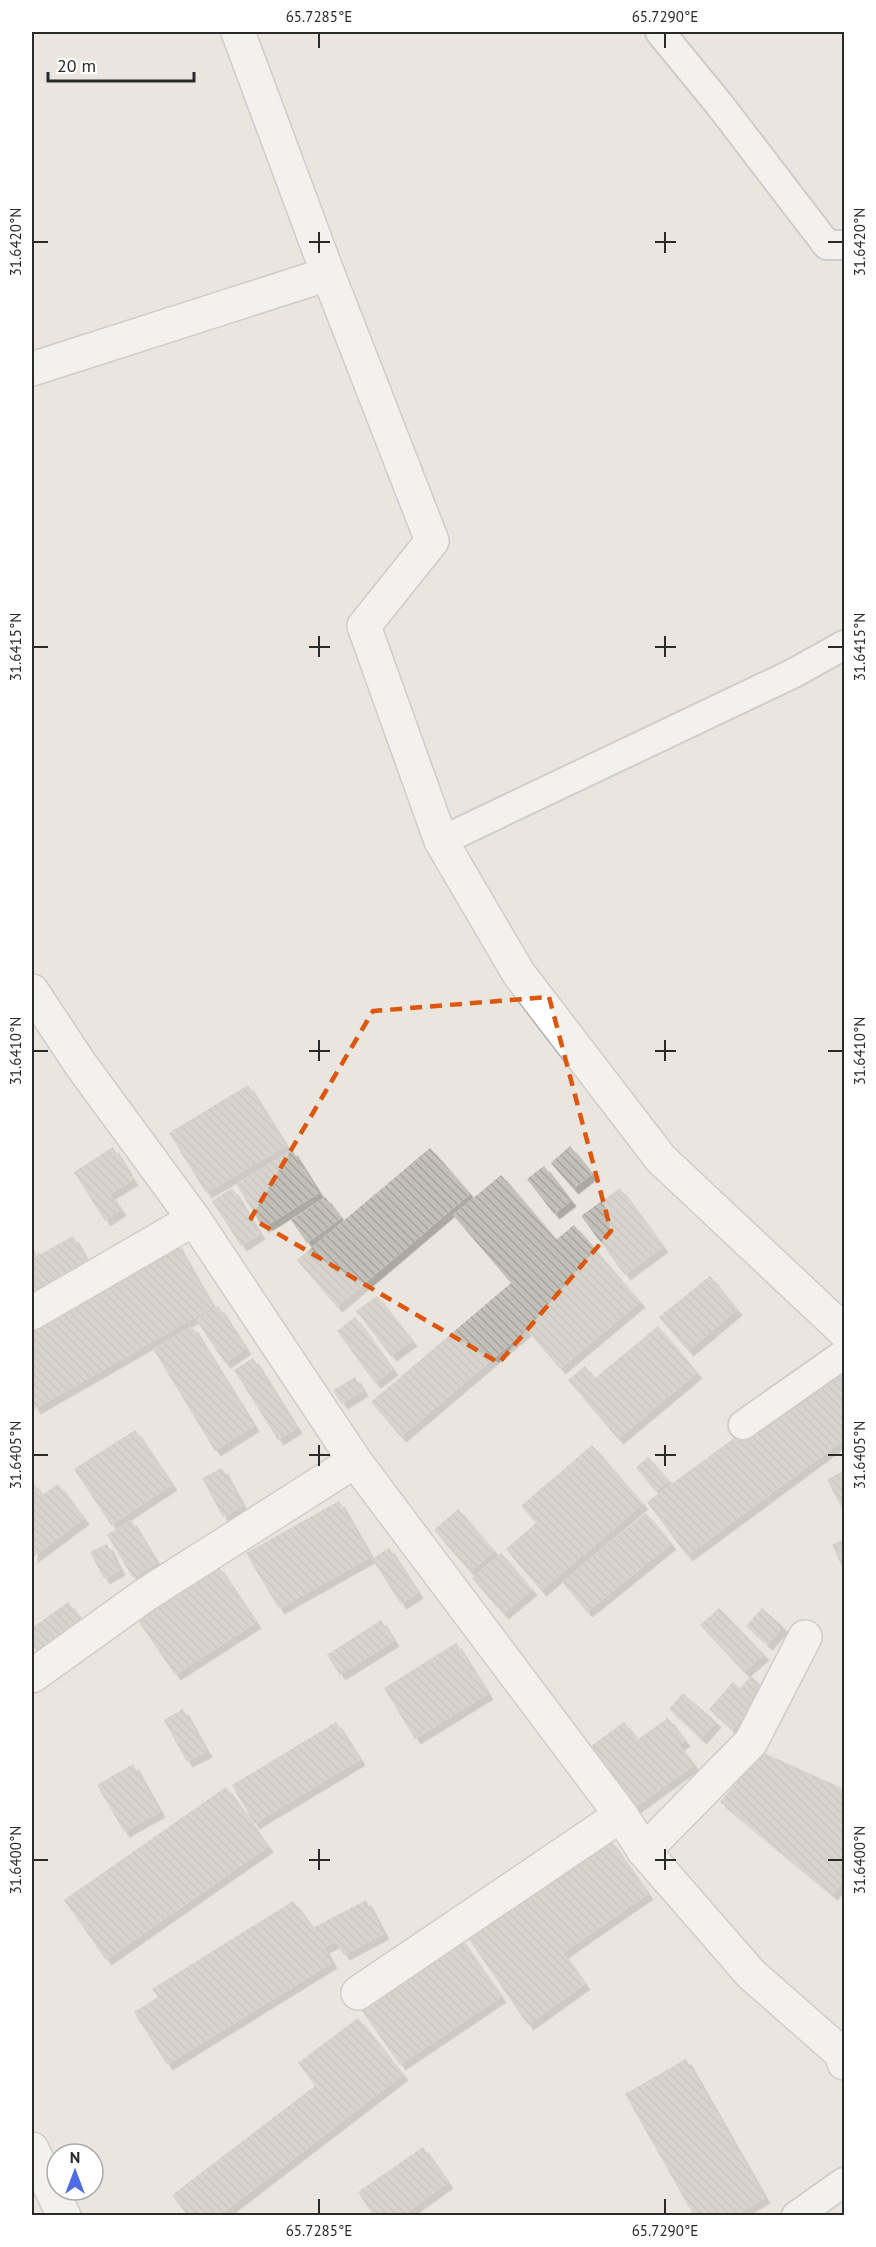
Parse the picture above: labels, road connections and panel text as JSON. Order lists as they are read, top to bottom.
{
  "scale_bar": "20 m",
  "north": "top",
  "coordinates": [
    "65.7285°E",
    "65.7290°E",
    "31.6420°N",
    "31.6415°N",
    "31.6410°N",
    "31.6405°N",
    "31.6400°N"
  ]
}
